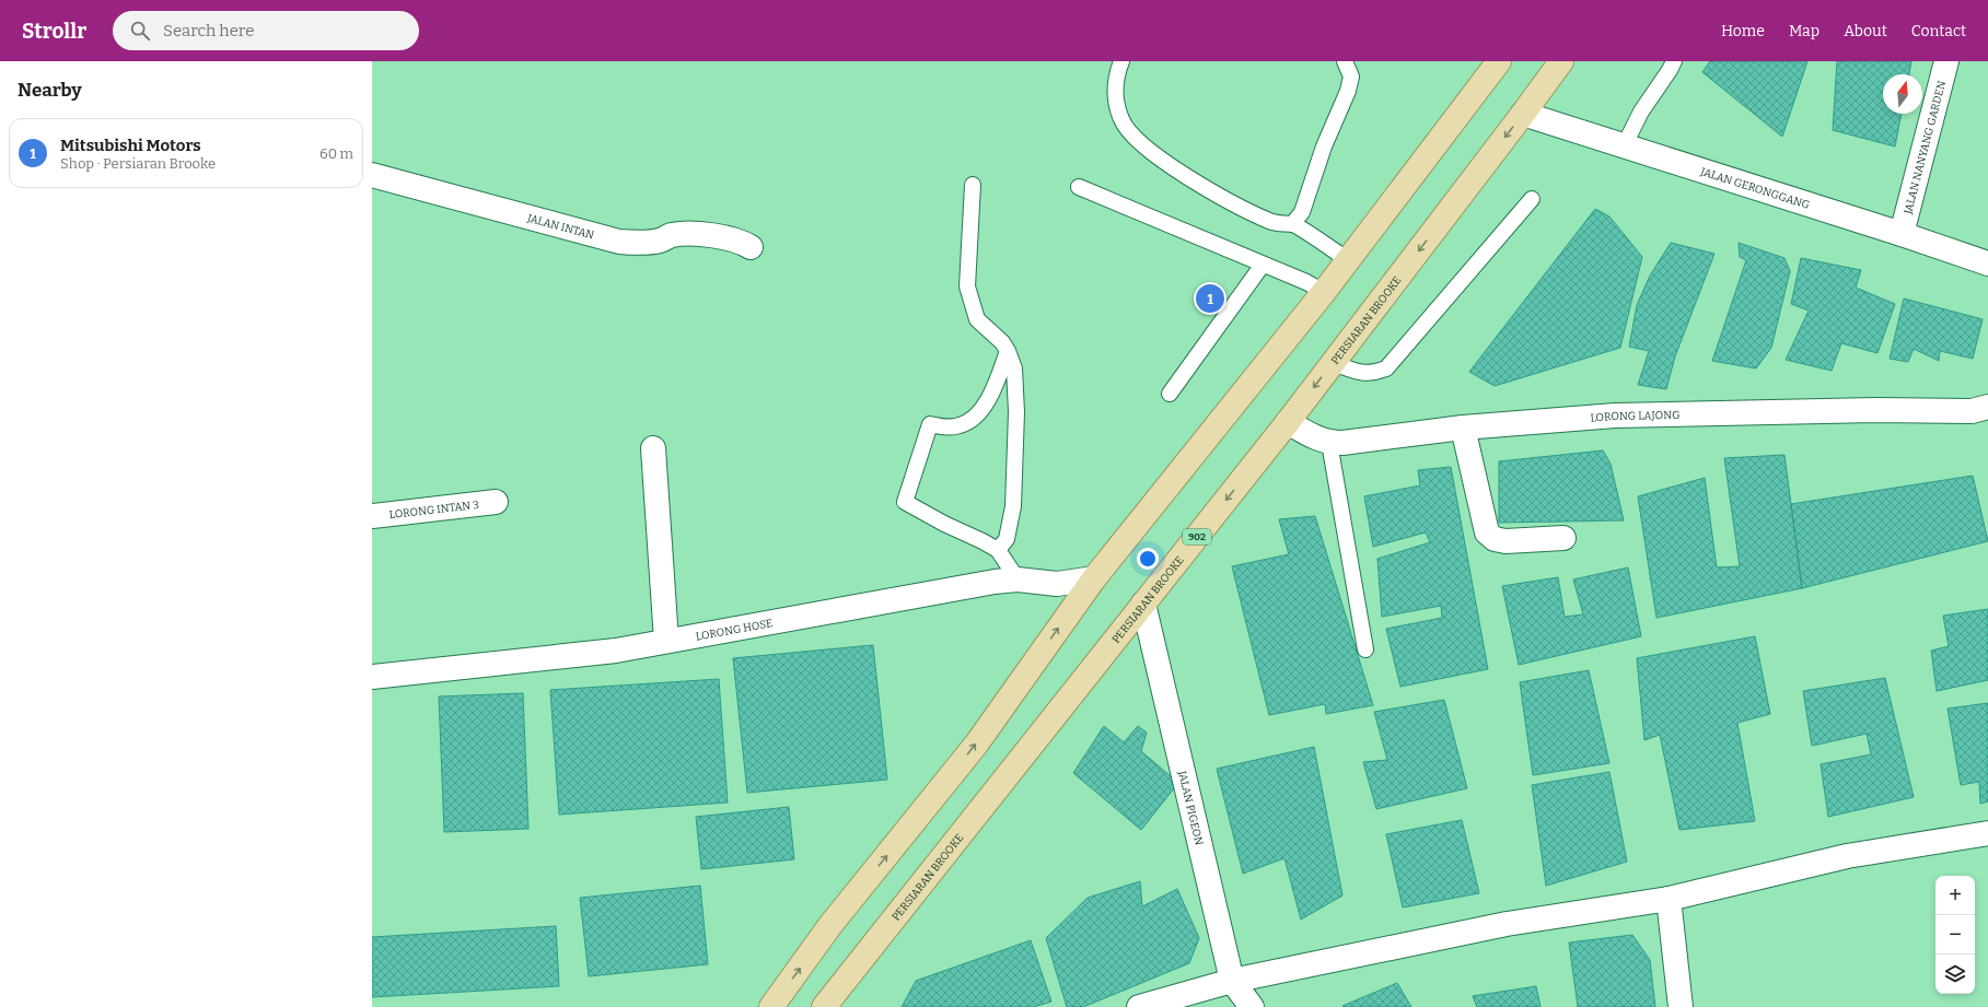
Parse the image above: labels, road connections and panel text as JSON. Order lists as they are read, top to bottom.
{
  "streets": {
    "main road": ["PERSIARAN BROOKE", "902"],
    "street": [
      "JALAN NANYANG GARDEN",
      "JALAN GERONGGANG",
      "JALAN INTAN",
      "LORONG LAJONG",
      "LORONG INTAN 3",
      "LORONG HOSE",
      "JALAN PIGEON"
    ]
  },
  "crossings": [
    ["JALAN NANYANG GARDEN", "JALAN GERONGGANG"],
    ["JALAN GERONGGANG", "PERSIARAN BROOKE"],
    ["PERSIARAN BROOKE", "LORONG LAJONG"],
    ["PERSIARAN BROOKE", "JALAN PIGEON"]
  ],
  "north": "top",
  "page": {
    "header": "Strollr",
    "search": "Search here",
    "nav": [
      "Home",
      "Map",
      "About",
      "Contact"
    ],
    "heading": "Nearby",
    "list": [
      {
        "mark": "1",
        "name": "Mitsubishi Motors",
        "note": "Shop · Persiaran Brooke",
        "value": "60 m"
      }
    ],
    "pins": "1",
    "map_buttons": ["+", "−"]
  }
}
